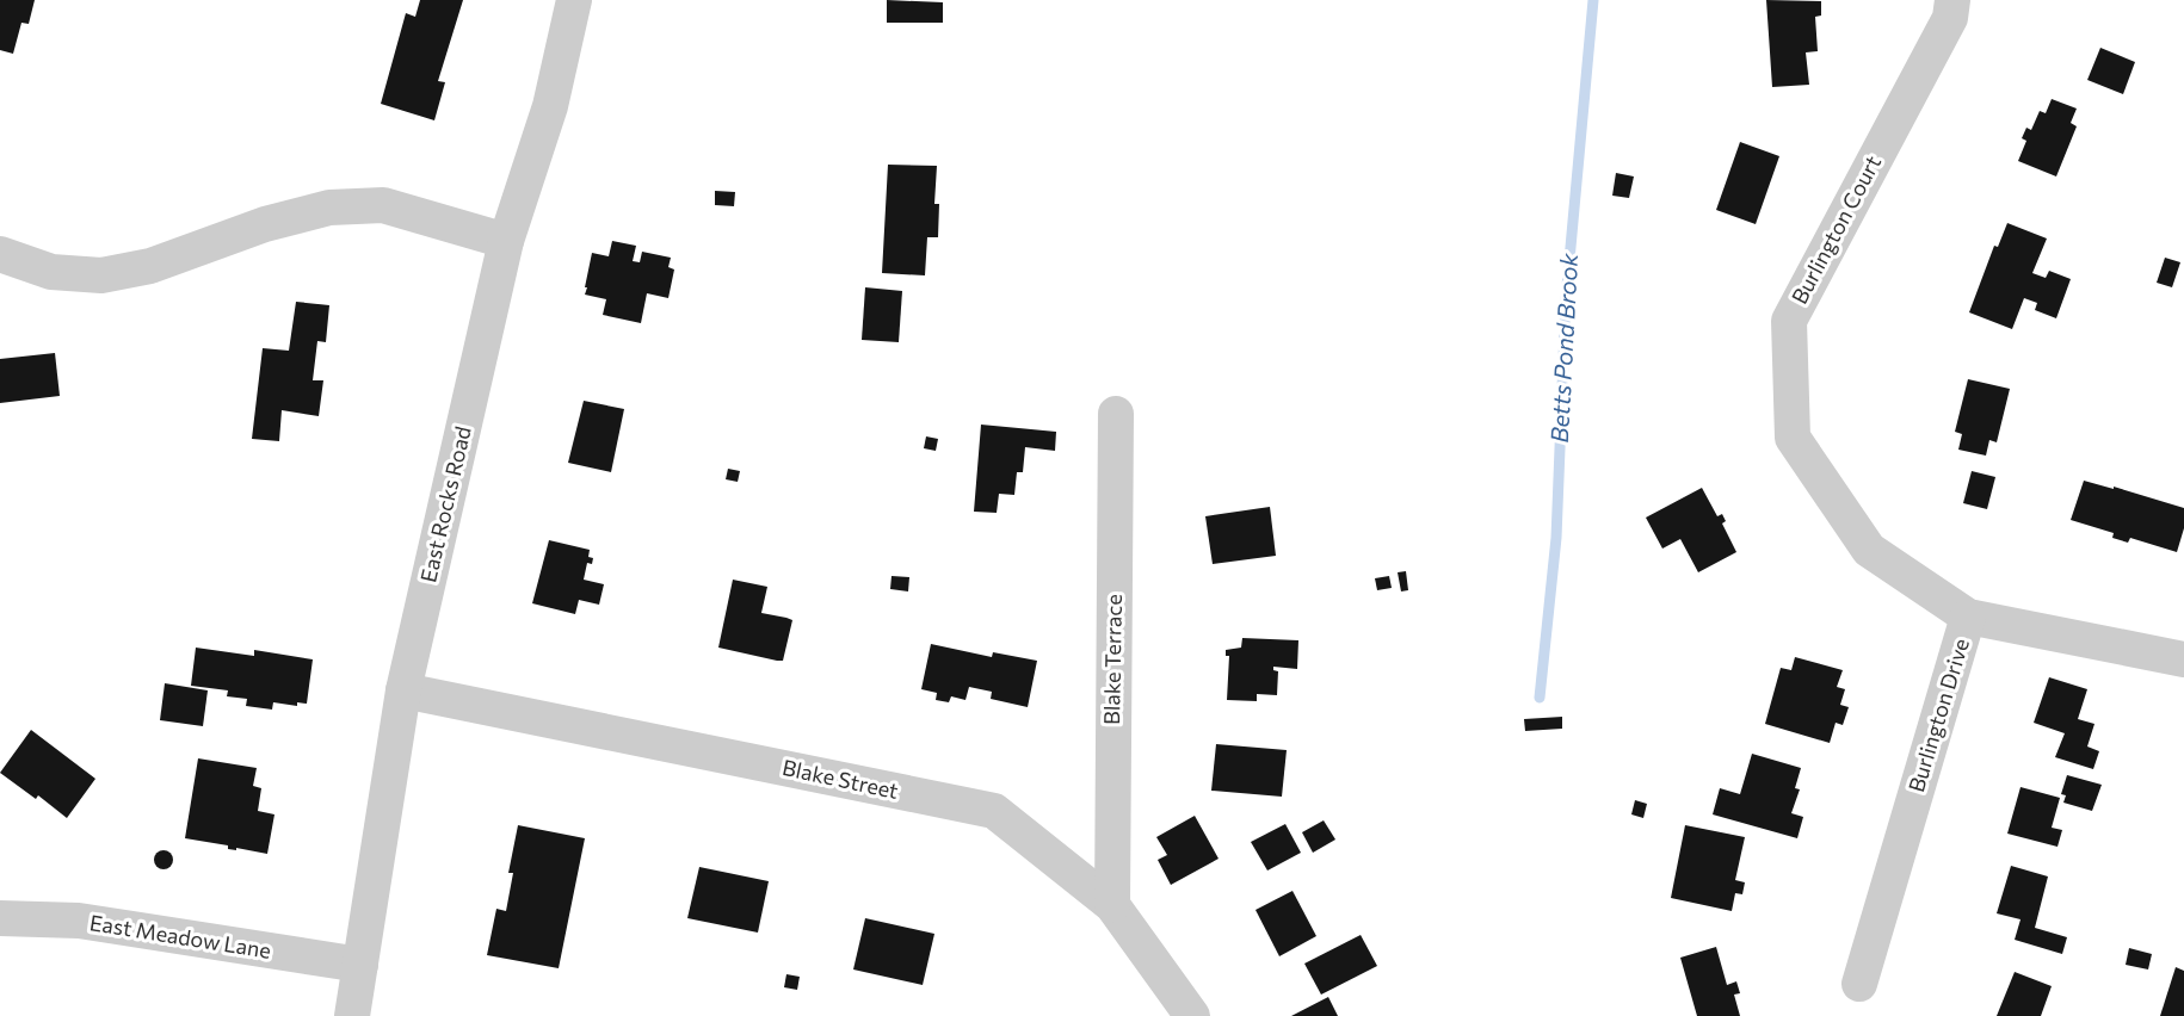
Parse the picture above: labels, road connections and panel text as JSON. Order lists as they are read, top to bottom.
{
  "streets": {
    "street": [
      "Burlington Court",
      "East Rocks Road",
      "Blake Terrace",
      "Burlington Drive",
      "Blake Street",
      "East Meadow Lane"
    ]
  },
  "crossings": [
    ["Burlington Court", "Burlington Drive"],
    ["East Rocks Road", "Blake Street"],
    ["East Rocks Road", "East Meadow Lane"],
    ["Blake Terrace", "Blake Street"]
  ],
  "water": ["Betts Pond Brook"]
}
